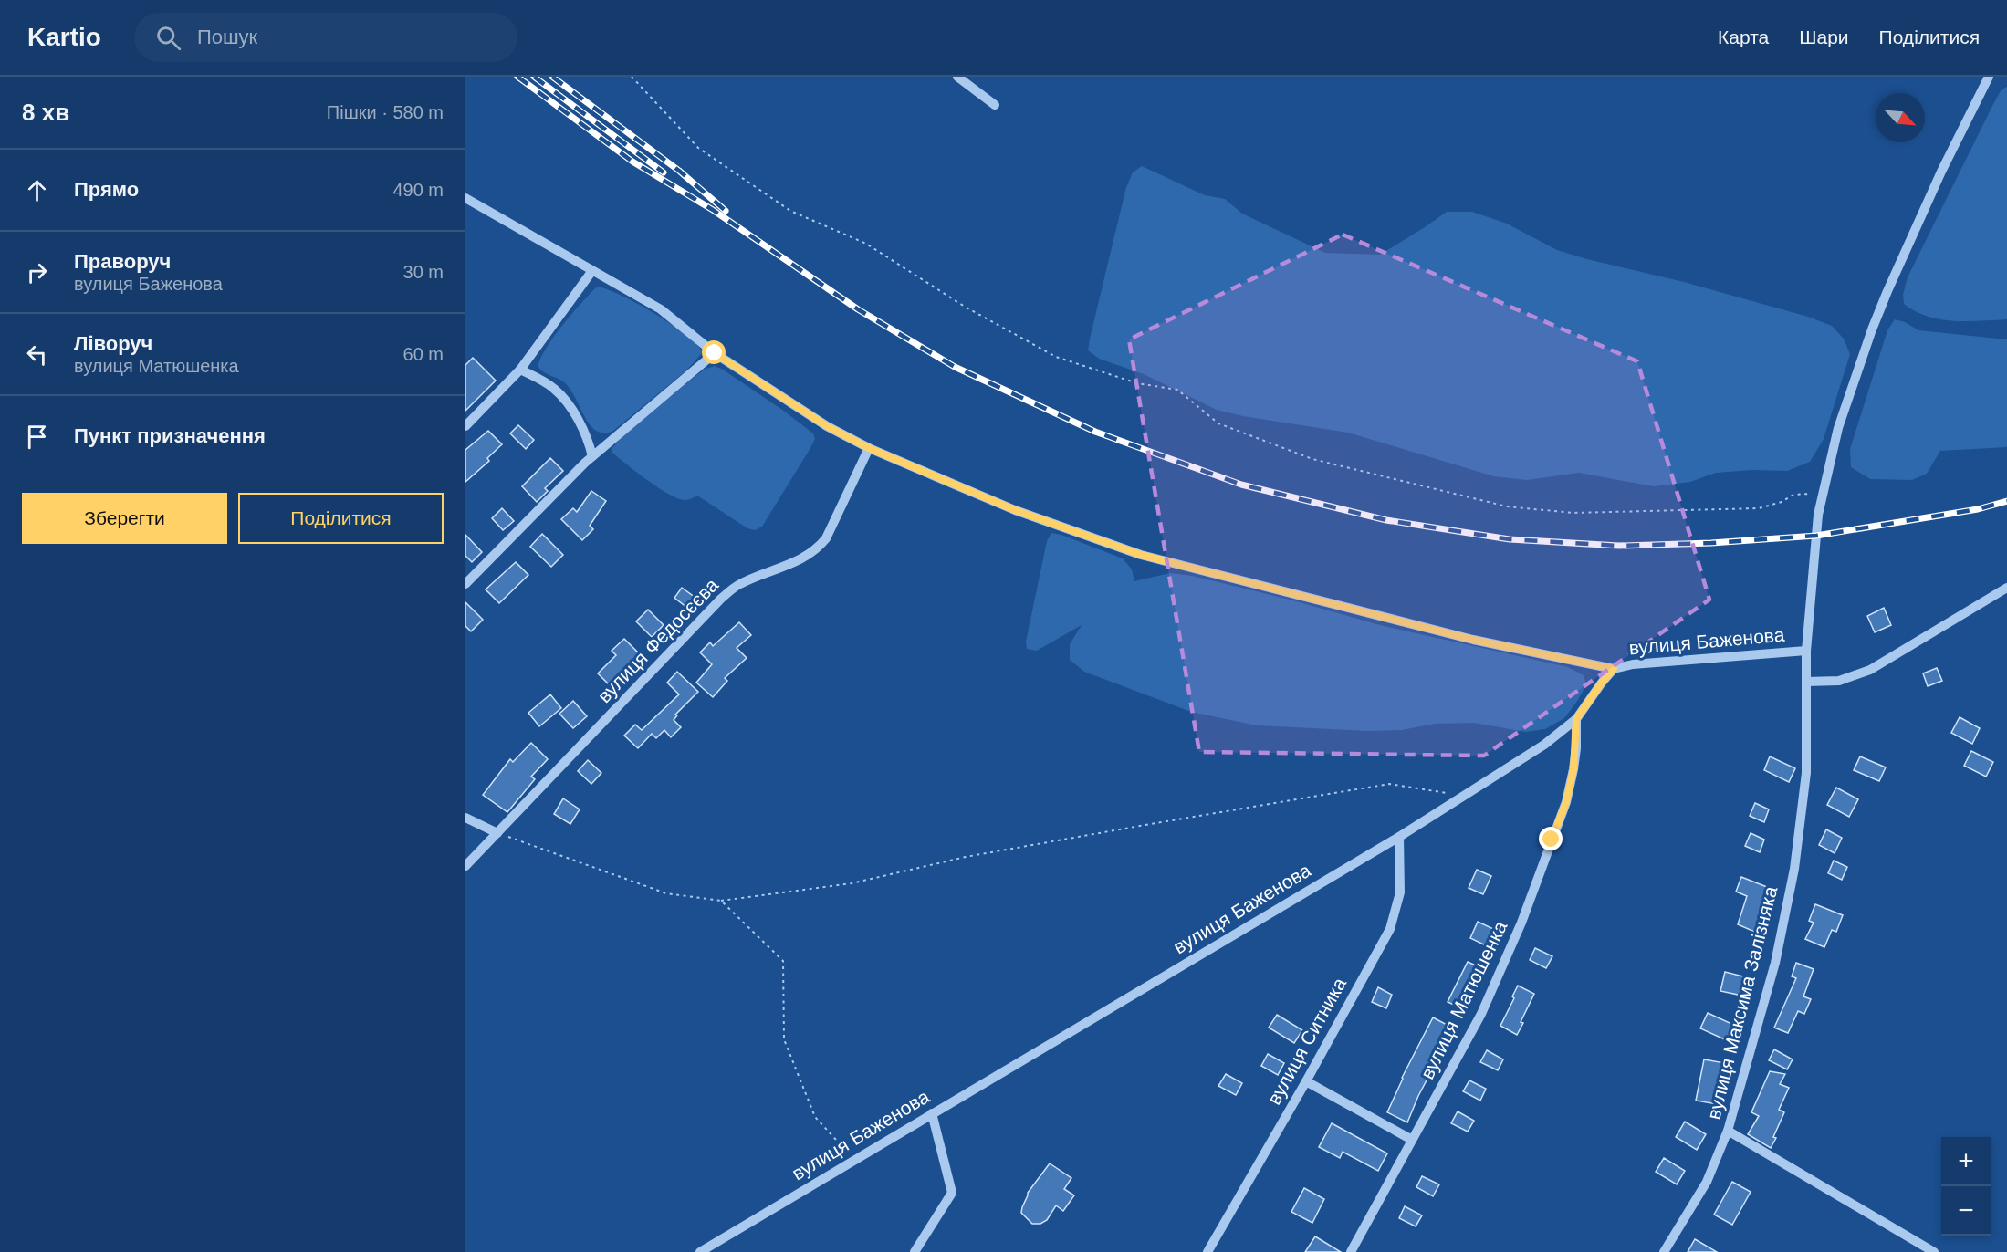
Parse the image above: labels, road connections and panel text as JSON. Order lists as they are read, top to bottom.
{
  "streets": {
    "street": [
      "вулиця Федосєєва",
      "вулиця Баженова",
      "вулиця Матюшенка",
      "вулиця Максима Залізняка",
      "вулиця Ситника"
    ]
  },
  "crossings": [
    ["вулиця Баженова", "вулиця Матюшенка"],
    ["вулиця Баженова", "вулиця Максима Залізняка"],
    ["вулиця Баженова", "вулиця Ситника"]
  ],
  "north": "bottom right",
  "page": {
    "header": "Kartio",
    "search": "Пошук",
    "nav": ["Карта", "Шари", "Поділитися"],
    "heading": ["8 хв", "Пішки · 580 m"],
    "list": [
      ["Прямо", "490 m"],
      ["Праворуч", "вулиця Баженова", "30 m"],
      ["Ліворуч", "вулиця Матюшенка", "60 m"],
      "Пункт призначення"
    ],
    "buttons": ["Зберегти", "Поділитися"],
    "map_buttons": ["+", "−"]
  }
}
